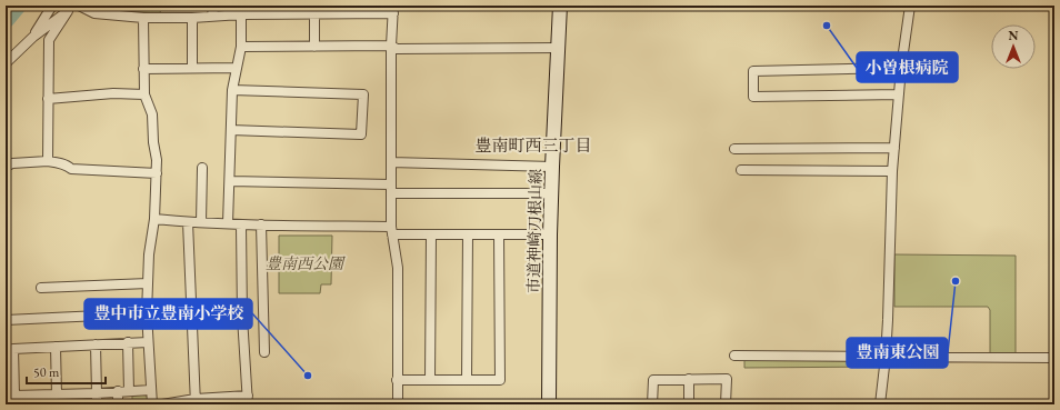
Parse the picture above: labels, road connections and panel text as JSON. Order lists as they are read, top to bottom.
{
  "streets": {
    "street": ["市道神崎刀根山線"]
  },
  "districts": ["豊南町西三丁目"],
  "parks": ["豊南西公園"],
  "places": ["小曽根病院", "豊南東公園", "豊中市立豊南小学校"],
  "scale_bar": "50 m",
  "north": "top"
}
